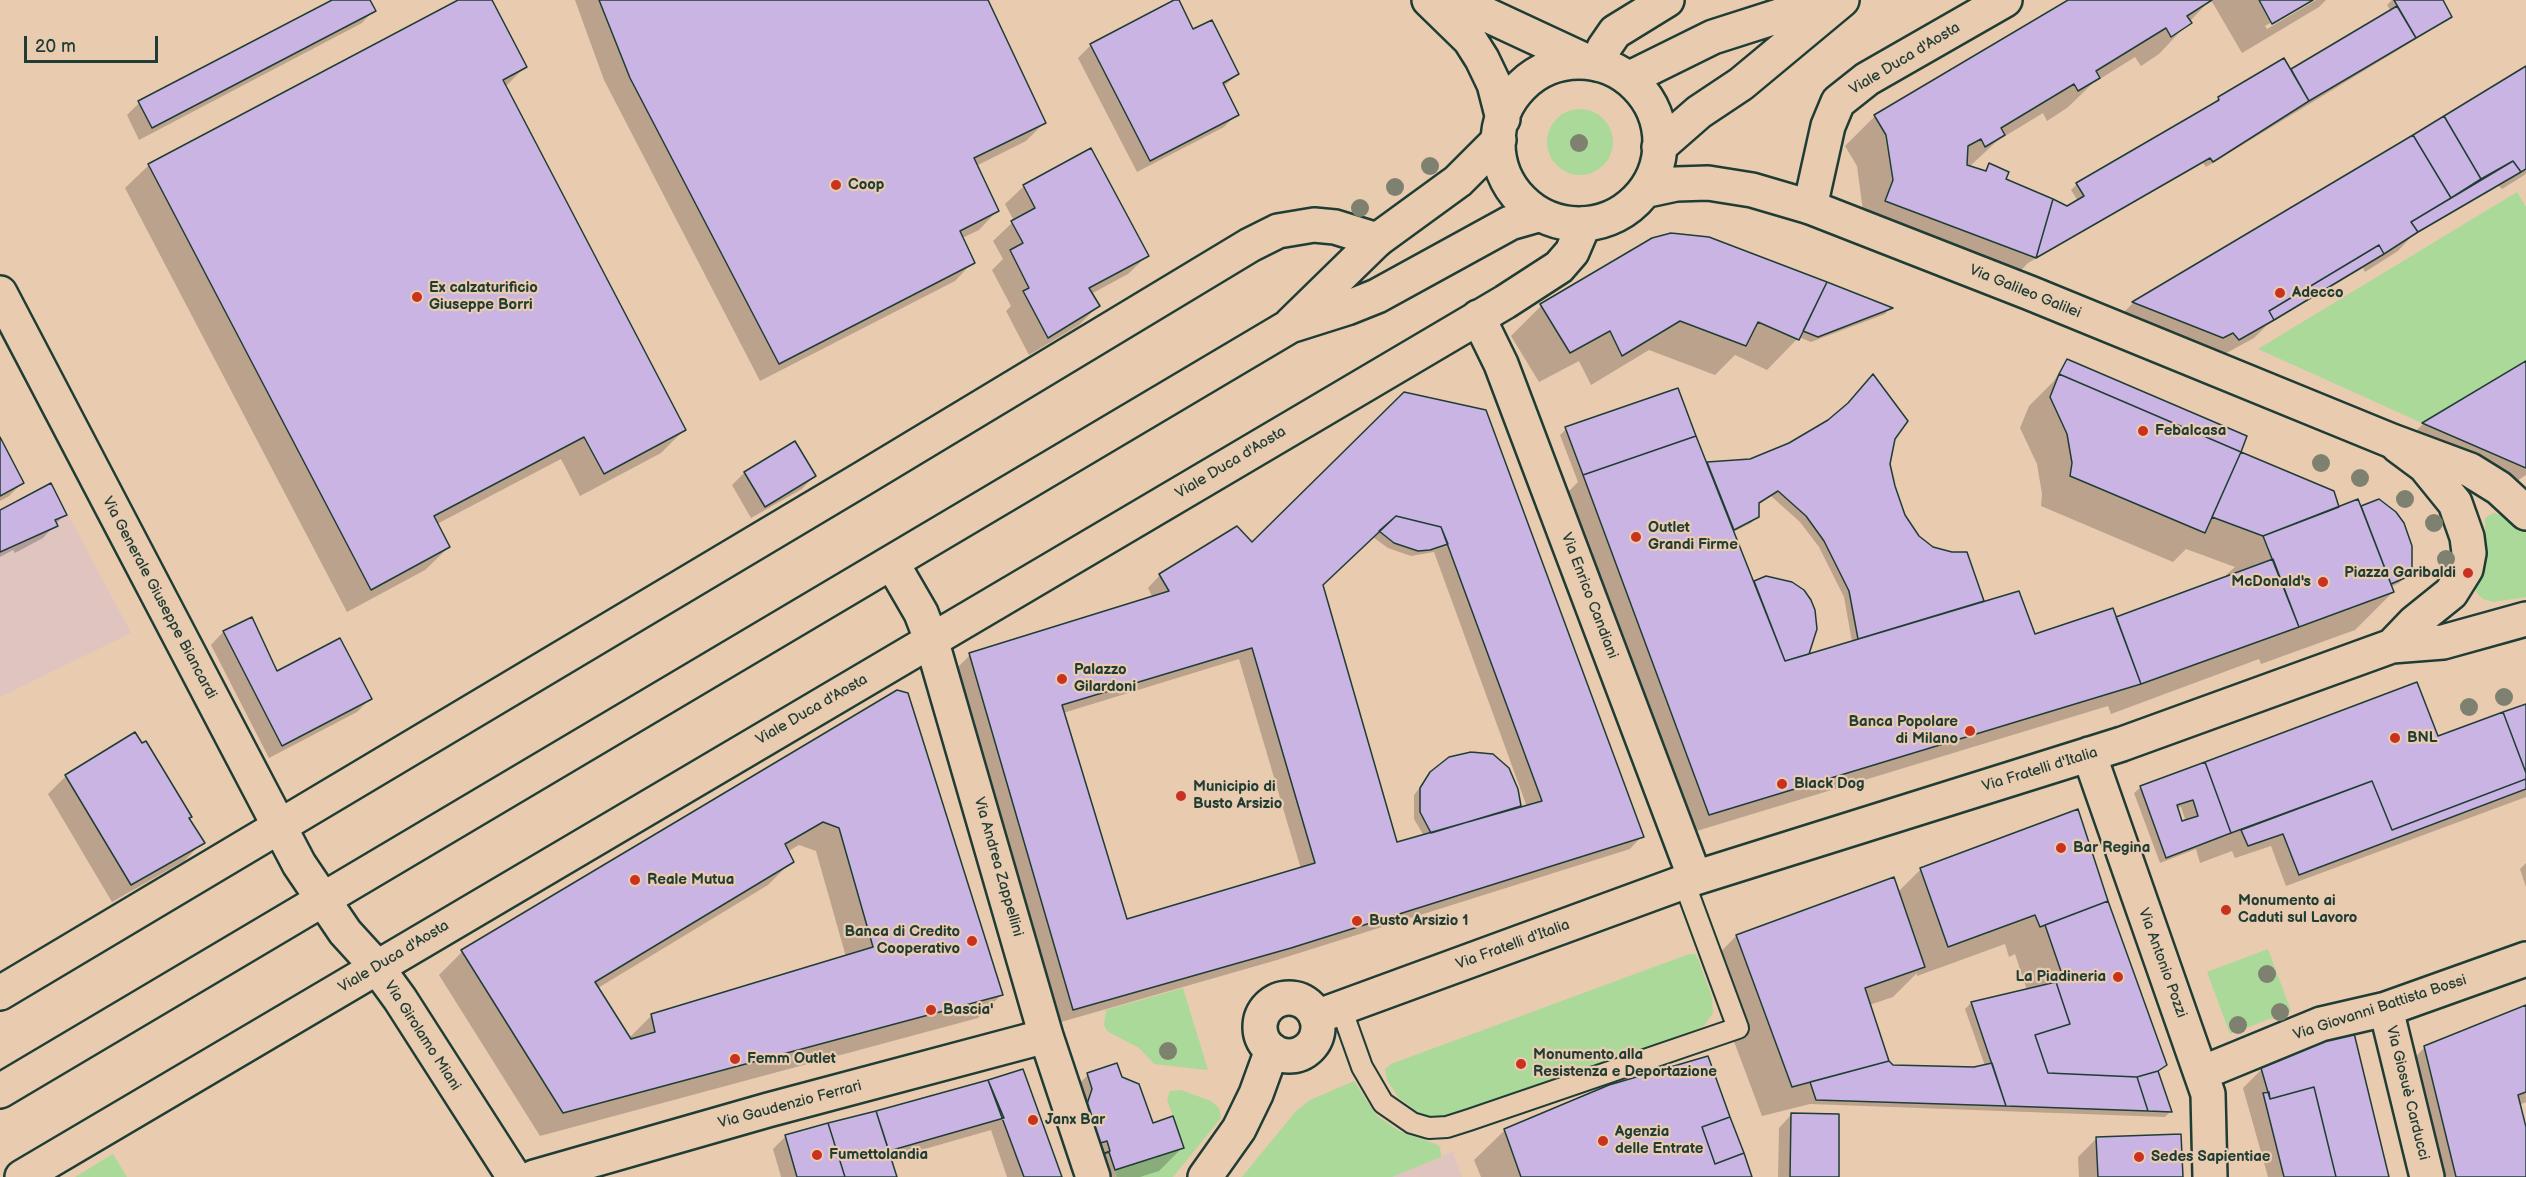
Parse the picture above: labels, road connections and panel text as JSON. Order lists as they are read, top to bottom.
{
  "streets": {
    "street": [
      "Viale Duca d'Aosta",
      "Via Galileo Galilei",
      "Via Enrico Candiani",
      "Via Generale Giuseppe Biancardi",
      "Via Fratelli d'Italia",
      "Via Andrea Zappellini",
      "Via Antonio Pozzi",
      "Via Giovanni Battista Bossi",
      "Via Girolamo Miani",
      "Via Giosuè Carducci",
      "Via Gaudenzio Ferrari"
    ]
  },
  "crossings": [
    ["Viale Duca d'Aosta", "Via Galileo Galilei"],
    ["Viale Duca d'Aosta", "Via Enrico Candiani"],
    ["Viale Duca d'Aosta", "Via Andrea Zappellini"],
    ["Viale Duca d'Aosta", "Via Girolamo Miani"],
    ["Via Enrico Candiani", "Via Fratelli d'Italia"],
    ["Via Generale Giuseppe Biancardi", "Via Girolamo Miani"],
    ["Via Fratelli d'Italia", "Via Antonio Pozzi"],
    ["Via Andrea Zappellini", "Via Gaudenzio Ferrari"],
    ["Via Antonio Pozzi", "Via Giovanni Battista Bossi"],
    ["Via Giovanni Battista Bossi", "Via Giosuè Carducci"]
  ],
  "places": [
    "Coop",
    "Adecco",
    "Ex calzaturificio Giuseppe Borri",
    "Febalcasa",
    "Outlet Grandi Firme",
    "Piazza Garibaldi",
    "McDonald's",
    "Palazzo Gilardoni",
    "Banca Popolare di Milano",
    "BNL",
    "Black Dog",
    "Municipio di Busto Arsizio",
    "Bar Regina",
    "Reale Mutua",
    "Monumento ai Caduti sul Lavoro",
    "Busto Arsizio 1",
    "Banca di Credito Cooperativo",
    "La Piadineria",
    "Bascia'",
    "Femm Outlet",
    "Monumento alla Resistenza e Deportazione",
    "Janx Bar",
    "Agenzia delle Entrate",
    "Fumettolandia",
    "Sedes Sapientiae"
  ],
  "scale_bar": "20 m"
}
